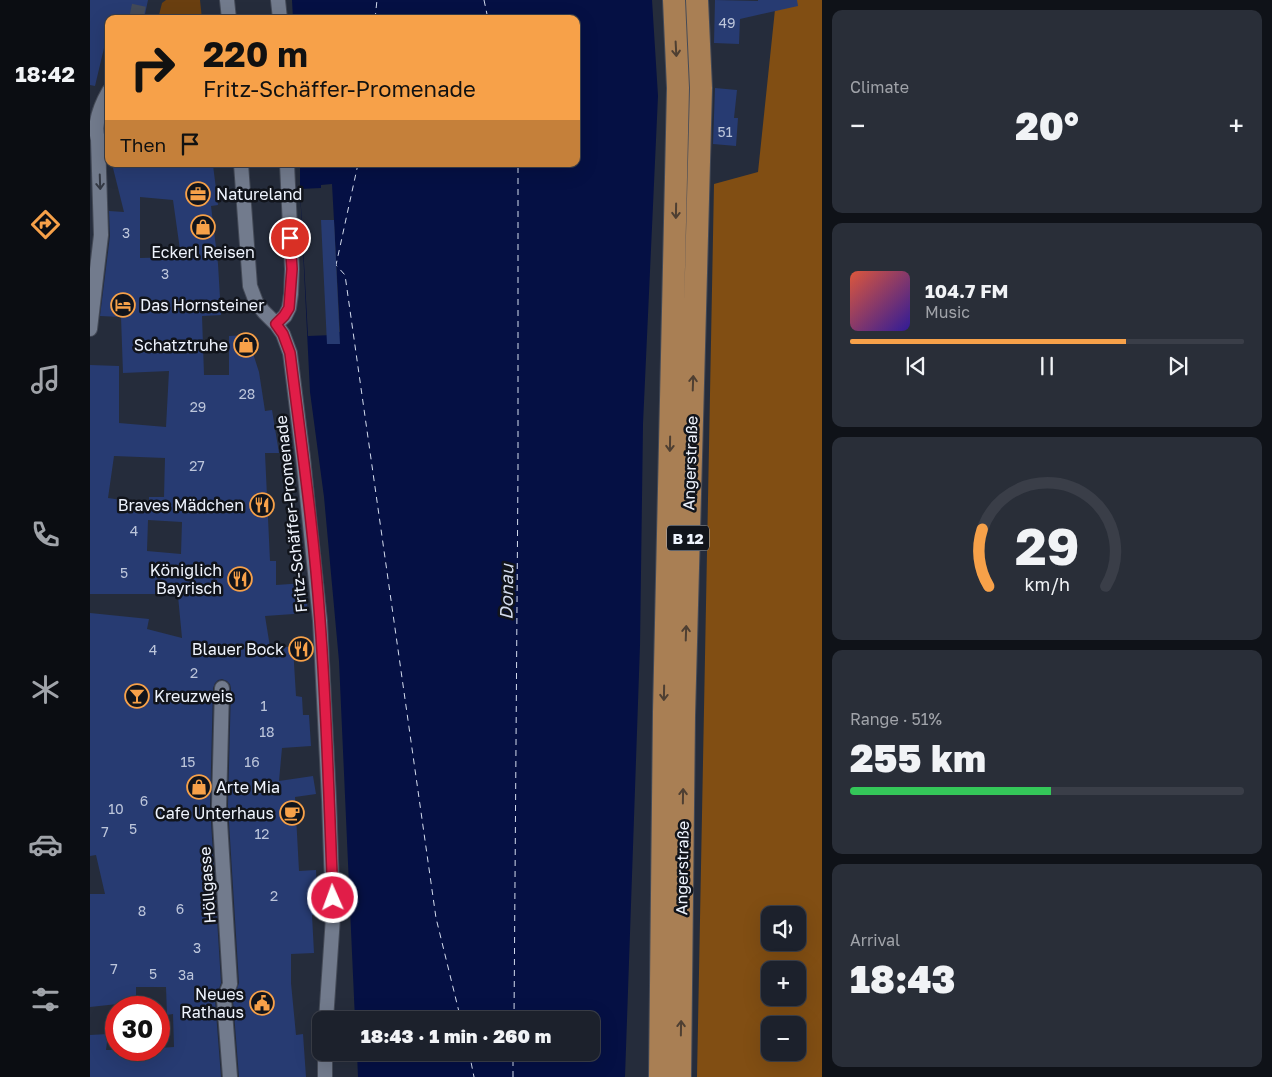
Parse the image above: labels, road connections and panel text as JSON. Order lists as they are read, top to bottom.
{
  "streets": {
    "main road": ["Angerstraße", "B 12"],
    "street": ["Fritz-Schäffer-Promenade", "Höllgasse"]
  },
  "water": ["Donau"],
  "places": {
    "office": ["Natureland"],
    "shop": ["Eckerl Reisen", "Schatztruhe", "Arte Mia"],
    "hotel": ["Das Hornsteiner"],
    "restaurant": ["Braves Mädchen", "Königlich Bayrisch", "Blauer Bock"],
    "bar": ["Kreuzweis"],
    "cafe": ["Cafe Unterhaus"],
    "public building": ["Neues Rathaus"]
  },
  "house_numbers": [
    "49",
    "51",
    "3",
    "3",
    "28",
    "29",
    "27",
    "4",
    "5",
    "4",
    "2",
    "1",
    "18",
    "15",
    "16",
    "6",
    "10",
    "5",
    "7",
    "12",
    "2",
    "6",
    "8",
    "3",
    "7",
    "5",
    "3a"
  ],
  "page": {
    "tabs": "18:42",
    "tile": [
      "Climate",
      ["Range · 51%", "255 km"],
      ["Arrival", "18:43"]
    ],
    "turn": ["220 m", "Fritz-Schäffer-Promenade"],
    "heat": ["−", "20°", "+"],
    "then": "Then",
    "song": ["104.7 FM", "Music"],
    "map_buttons": ["+", "−"],
    "limit": "30",
    "trip": "18:43 · 1 min · 260 m",
    "gauge": ["29", "km/h"]
  }
}
